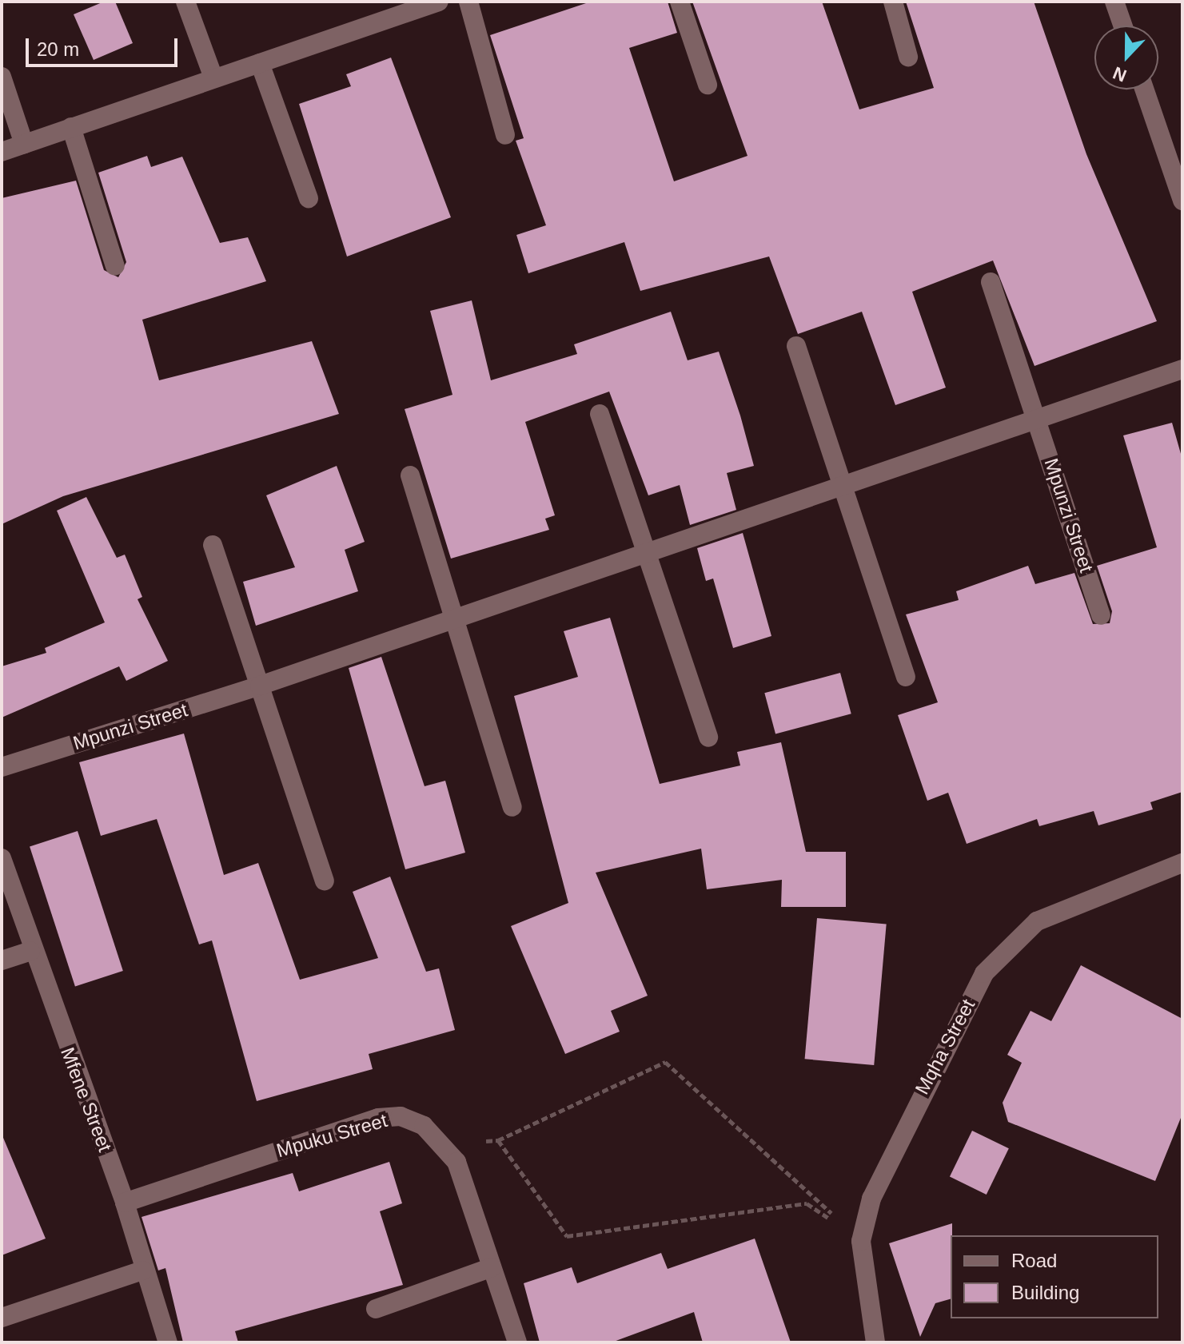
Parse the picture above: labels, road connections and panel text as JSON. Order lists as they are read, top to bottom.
{
  "streets": {
    "street": [
      "Mpunzi Street",
      "Mqha Street",
      "Mfene Street",
      "Mpuku Street"
    ]
  },
  "crossings": [
    ["Mfene Street", "Mpuku Street"]
  ],
  "legend": ["Road", "Building"],
  "scale_bar": "20 m",
  "north": "bottom"
}
